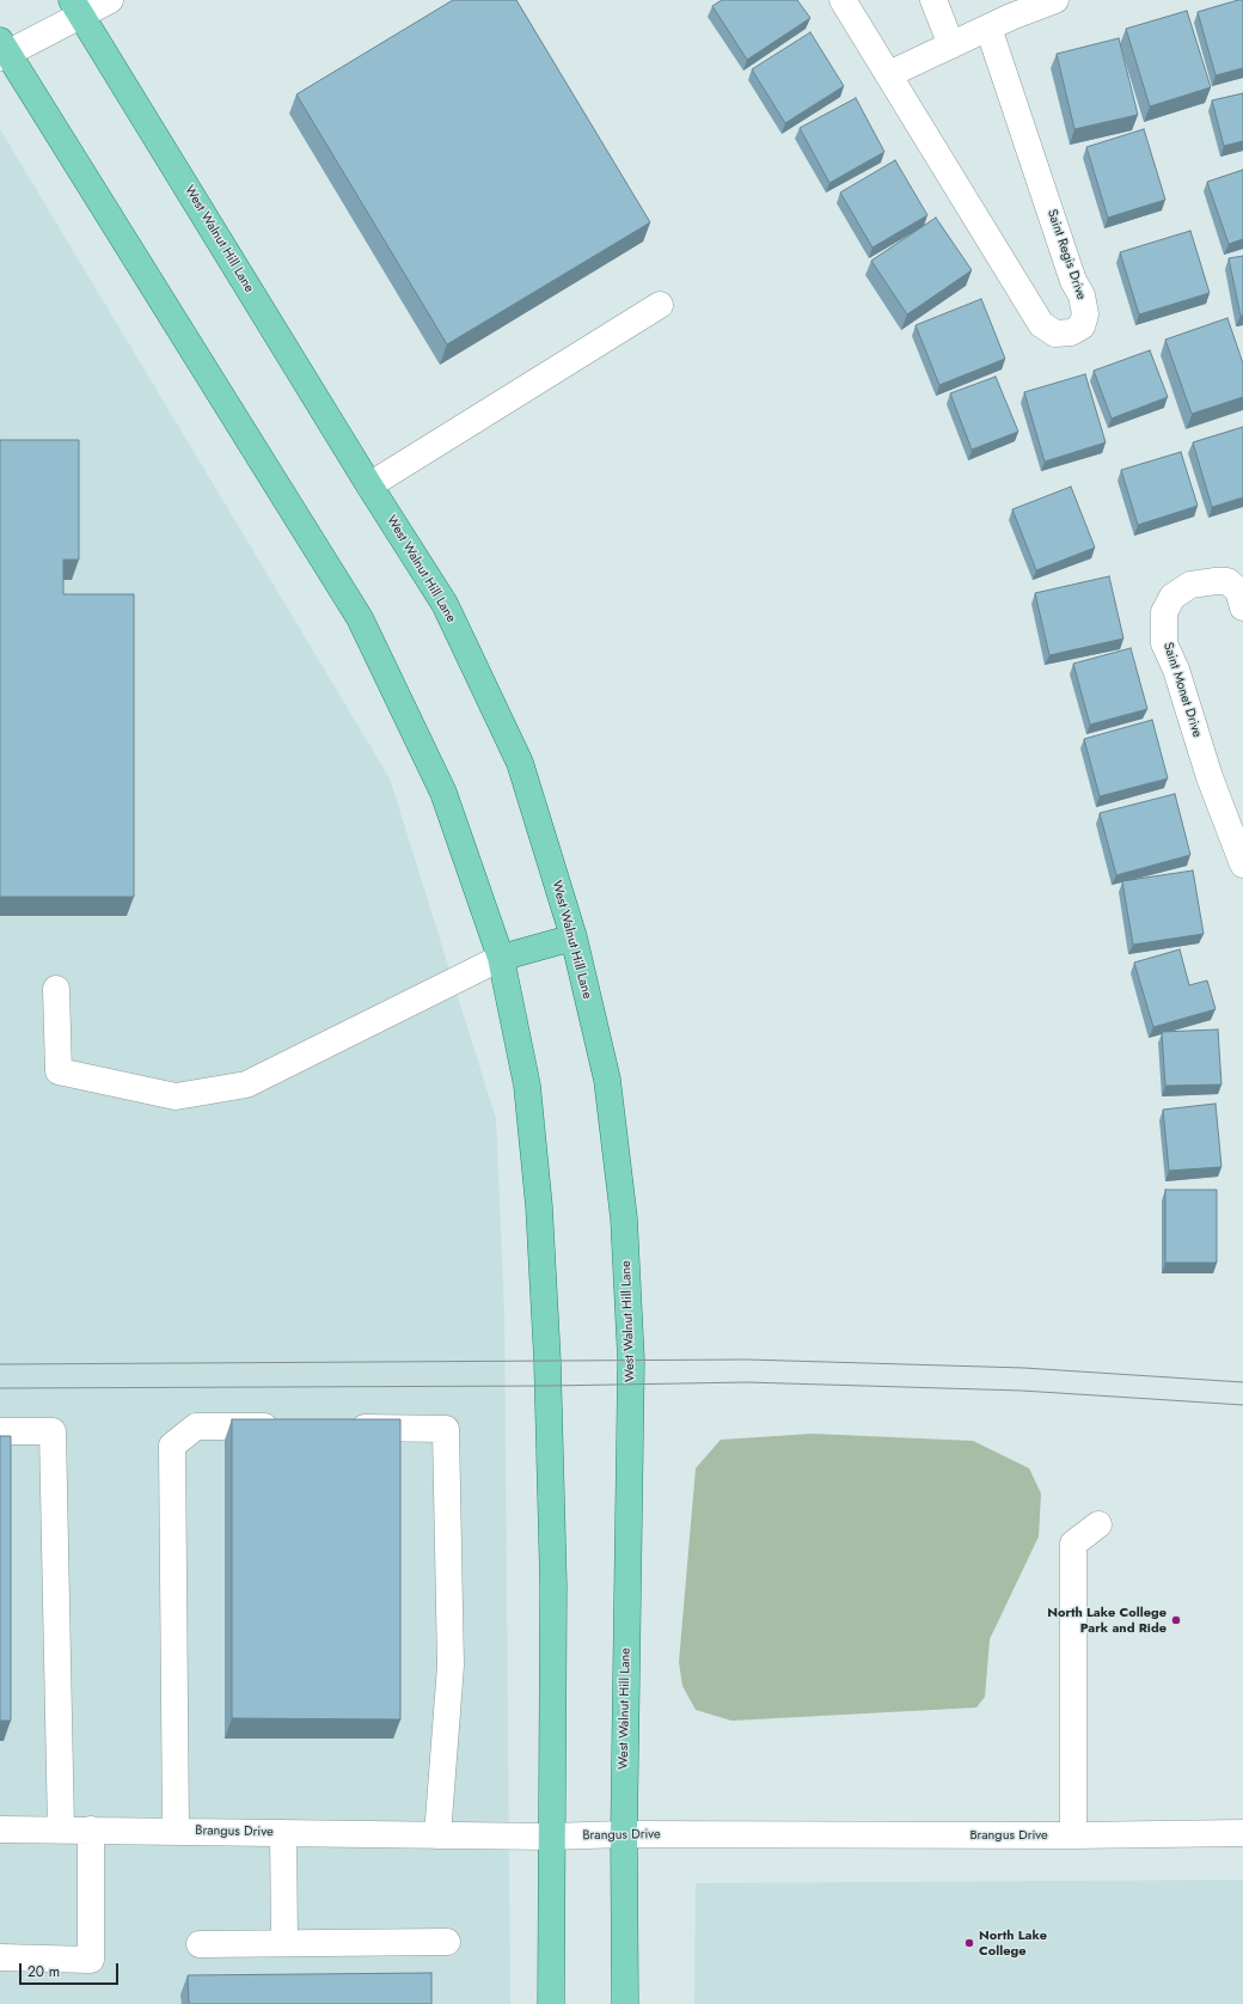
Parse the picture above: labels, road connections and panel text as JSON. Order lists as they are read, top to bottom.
{
  "streets": {
    "main road": ["West Walnut Hill Lane"],
    "street": ["Saint Regis Drive", "Saint Monet Drive", "Brangus Drive"]
  },
  "crossings": [
    ["West Walnut Hill Lane", "Brangus Drive"]
  ],
  "places": ["North Lake College Park and Ride", "North Lake College"],
  "scale_bar": "20 m"
}
